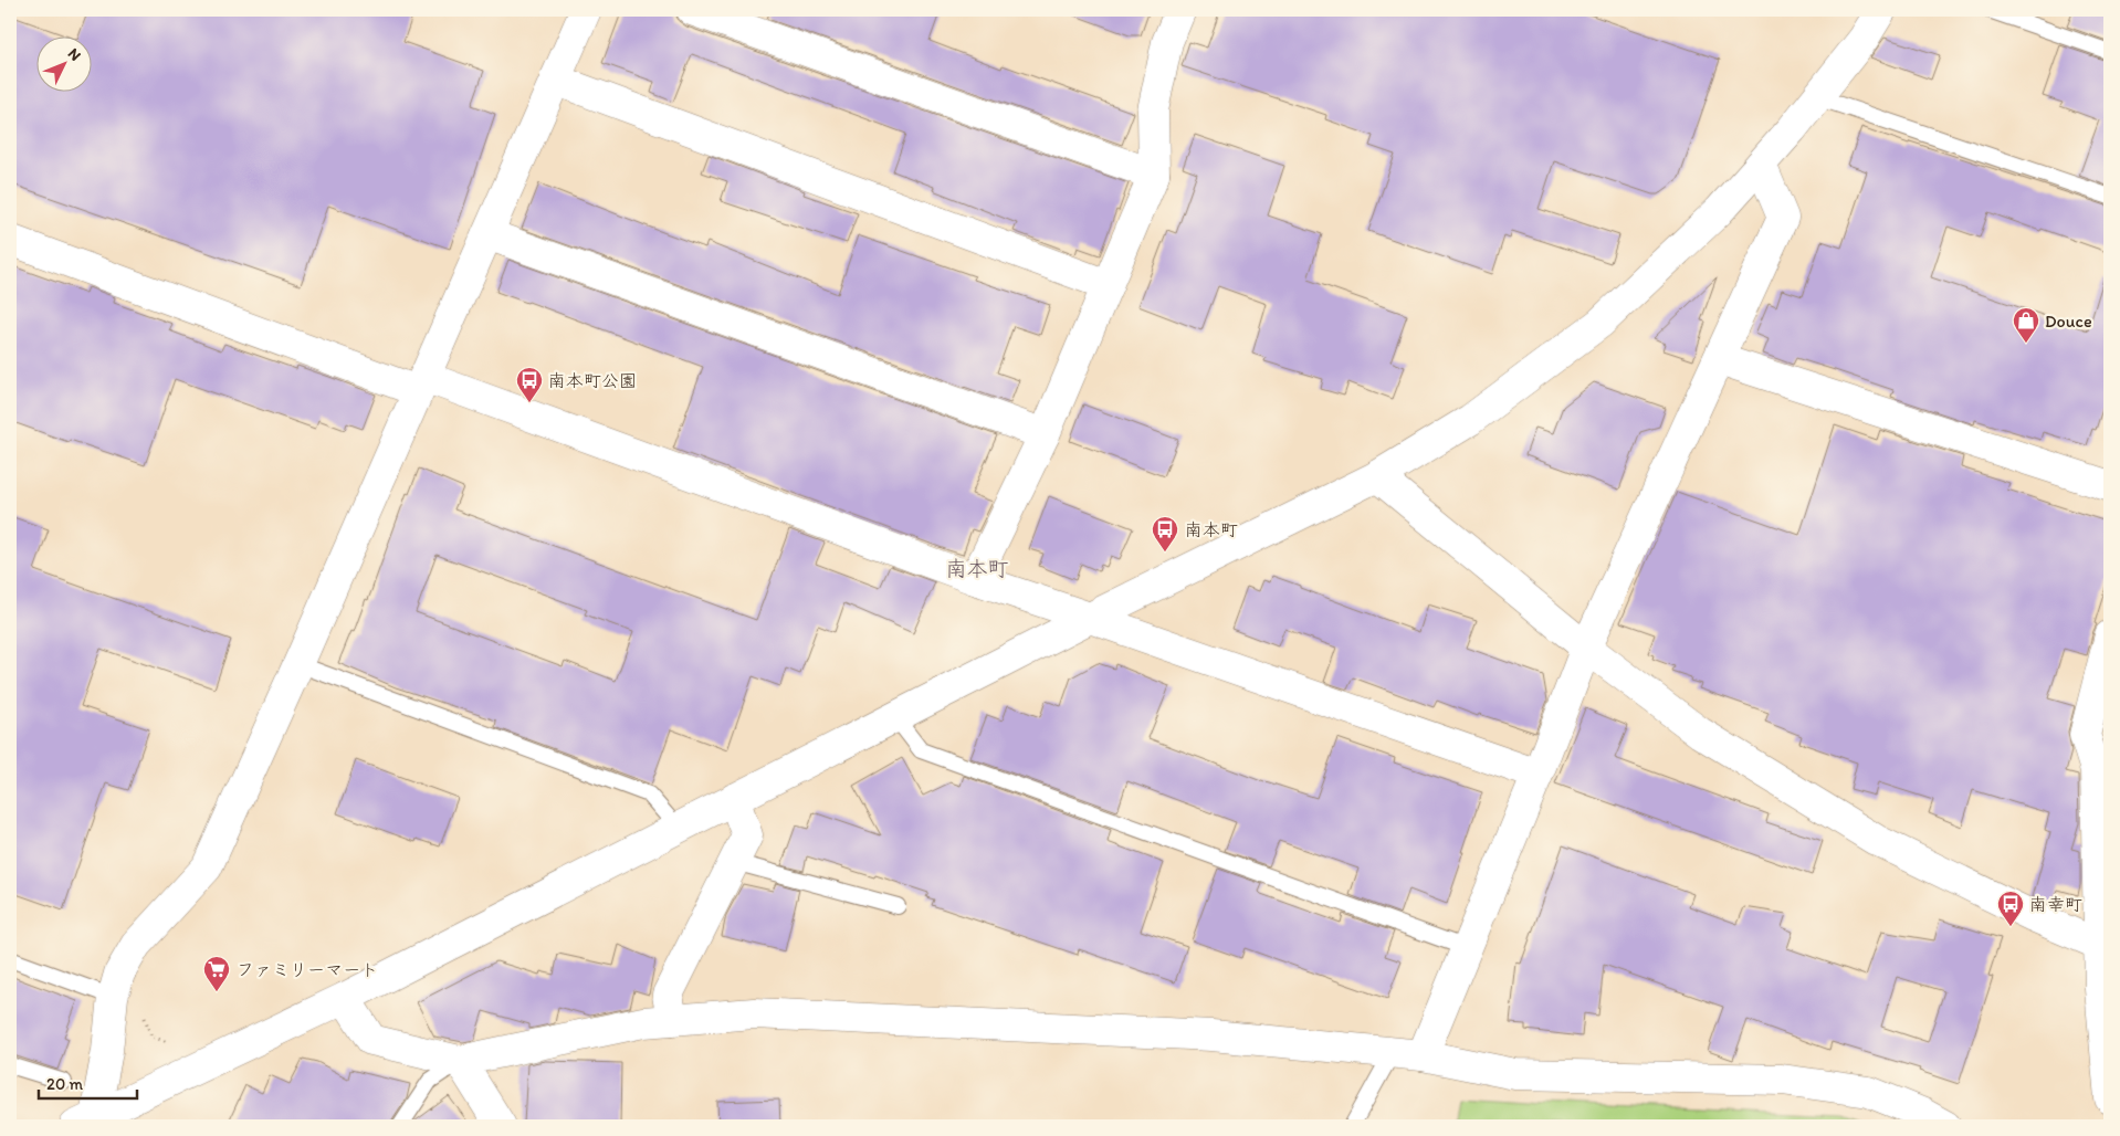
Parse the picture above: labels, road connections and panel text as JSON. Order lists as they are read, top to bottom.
{
  "districts": ["南本町"],
  "places": {
    "shop": ["Douce"],
    "bus stop": ["南本町公園", "南本町", "南幸町"],
    "supermarket": ["ファミリーマート"]
  },
  "scale_bar": "20 m",
  "north": "top right"
}
